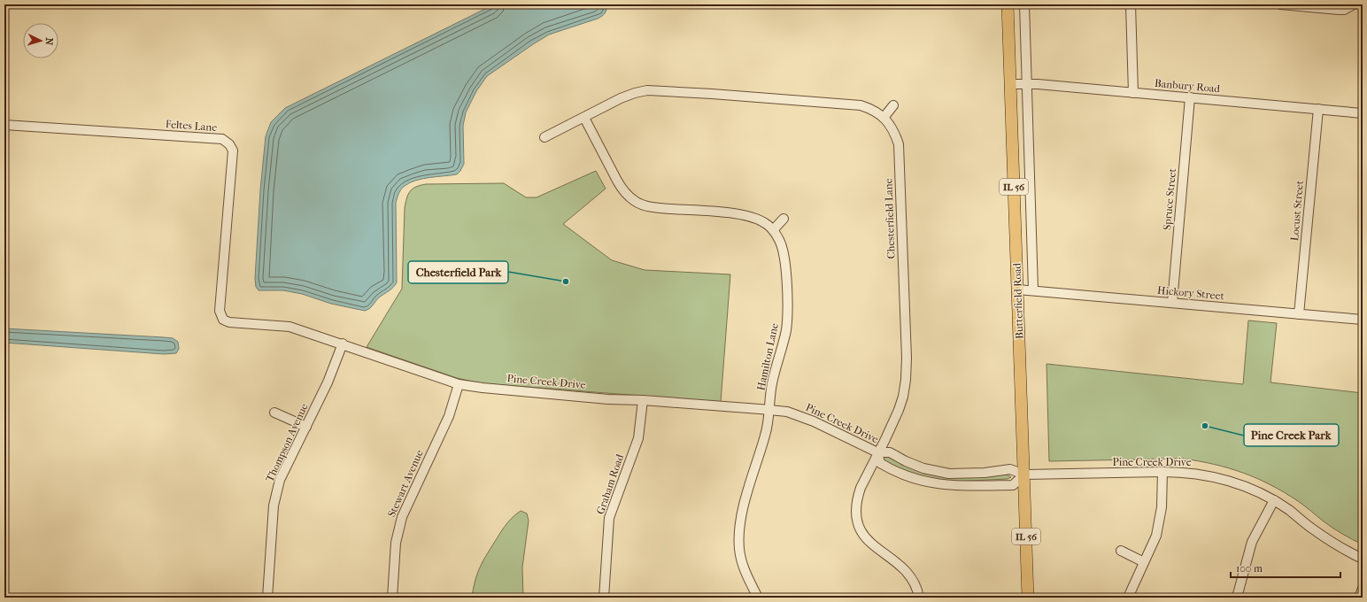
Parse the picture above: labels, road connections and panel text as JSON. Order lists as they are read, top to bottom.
{
  "streets": {
    "main road": ["IL 56", "Butterfield Road"],
    "street": [
      "Banbury Road",
      "Feltes Lane",
      "Spruce Street",
      "Locust Street",
      "Chesterfield Lane",
      "Hickory Street",
      "Hamilton Lane",
      "Pine Creek Drive",
      "Thompson Avenue",
      "Stewart Avenue",
      "Graham Road"
    ]
  },
  "crossings": [
    ["Banbury Road", "Spruce Street"],
    ["Banbury Road", "Locust Street"],
    ["Banbury Road", "Butterfield Road"],
    ["Feltes Lane", "Pine Creek Drive"],
    ["Spruce Street", "Hickory Street"],
    ["Locust Street", "Hickory Street"],
    ["Chesterfield Lane", "Hamilton Lane"],
    ["Chesterfield Lane", "Pine Creek Drive"],
    ["Hickory Street", "Butterfield Road"],
    ["Butterfield Road", "Pine Creek Drive"],
    ["Hamilton Lane", "Pine Creek Drive"],
    ["Pine Creek Drive", "Thompson Avenue"],
    ["Pine Creek Drive", "Stewart Avenue"],
    ["Pine Creek Drive", "Graham Road"]
  ],
  "places": ["Chesterfield Park", "Pine Creek Park"],
  "scale_bar": "100 m",
  "north": "right"
}
